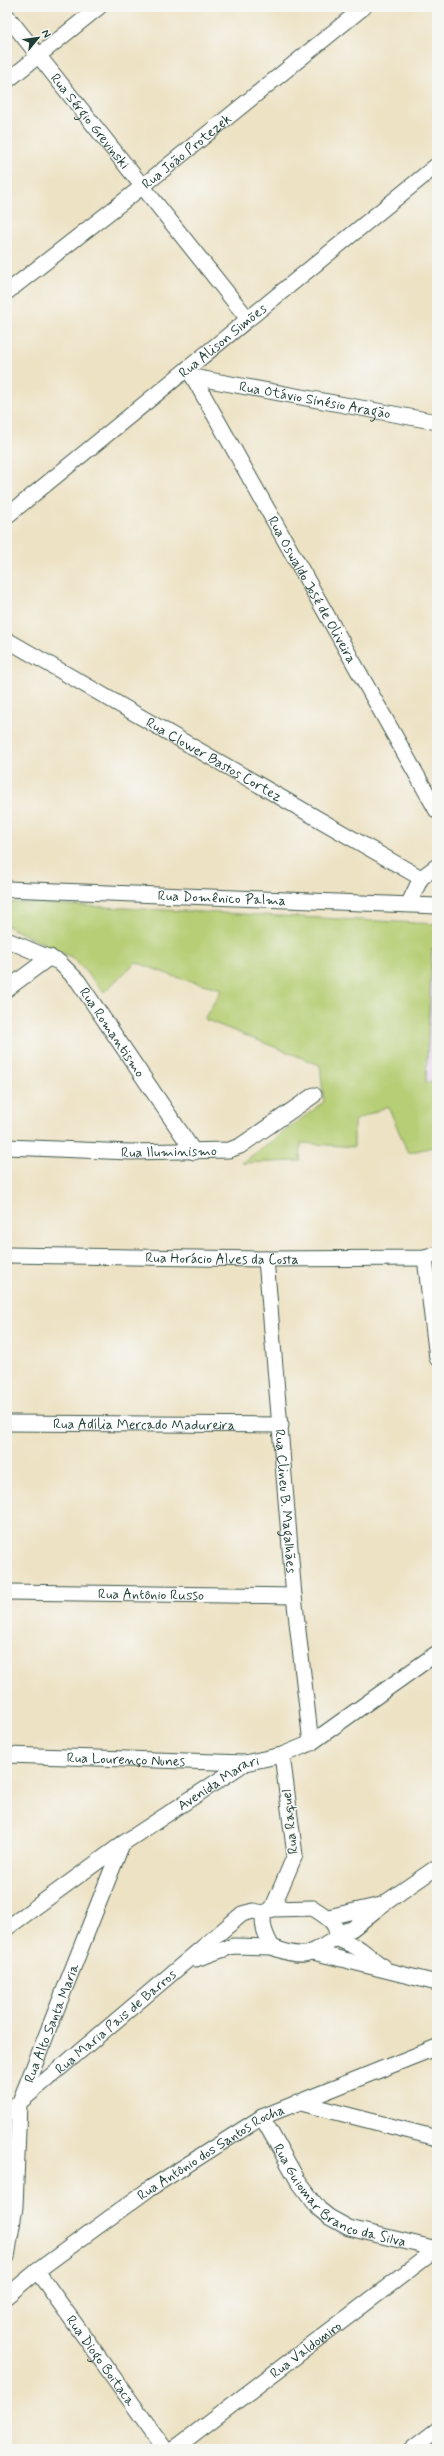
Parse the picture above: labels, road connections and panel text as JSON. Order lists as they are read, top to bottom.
{
  "streets": {
    "street": [
      "Rua Sérgio Grevinski",
      "Rua João Protezek",
      "Rua Alison Simões",
      "Rua Otávio Sinésio Aragão",
      "Rua Oswaldo José de Oliveira",
      "Rua Clower Bastos Cortez",
      "Rua Domênico Palma",
      "Rua Romantismo",
      "Rua Iluminismo",
      "Rua Horácio Alves da Costa",
      "Rua Adília Mercado Madureira",
      "Rua Clineu B. Magalhães",
      "Rua Antônio Russo",
      "Rua Lourenço Nunes",
      "Avenida Marari",
      "Rua Raquel",
      "Rua Maria Pais de Barros",
      "Rua Alto Santa Maria",
      "Rua Antônio dos Santos Rocha",
      "Rua Guiomar Branco da Silva",
      "Rua Valdomiro",
      "Rua Diogo Boitaca"
    ]
  },
  "crossings": [
    ["Rua Sérgio Grevinski", "Rua João Protezek"],
    ["Rua Sérgio Grevinski", "Rua Alison Simões"],
    ["Rua Alison Simões", "Rua Otávio Sinésio Aragão"],
    ["Rua Alison Simões", "Rua Oswaldo José de Oliveira"],
    ["Rua Otávio Sinésio Aragão", "Rua Oswaldo José de Oliveira"],
    ["Rua Romantismo", "Rua Iluminismo"],
    ["Rua Horácio Alves da Costa", "Rua Clineu B. Magalhães"],
    ["Rua Adília Mercado Madureira", "Rua Clineu B. Magalhães"],
    ["Rua Clineu B. Magalhães", "Rua Antônio Russo"],
    ["Rua Clineu B. Magalhães", "Avenida Marari"],
    ["Rua Lourenço Nunes", "Avenida Marari"],
    ["Avenida Marari", "Rua Raquel"],
    ["Avenida Marari", "Rua Alto Santa Maria"],
    ["Rua Raquel", "Rua Maria Pais de Barros"],
    ["Rua Maria Pais de Barros", "Rua Alto Santa Maria"],
    ["Rua Antônio dos Santos Rocha", "Rua Guiomar Branco da Silva"],
    ["Rua Antônio dos Santos Rocha", "Rua Diogo Boitaca"],
    ["Rua Guiomar Branco da Silva", "Rua Valdomiro"]
  ],
  "north": "top right"
}
